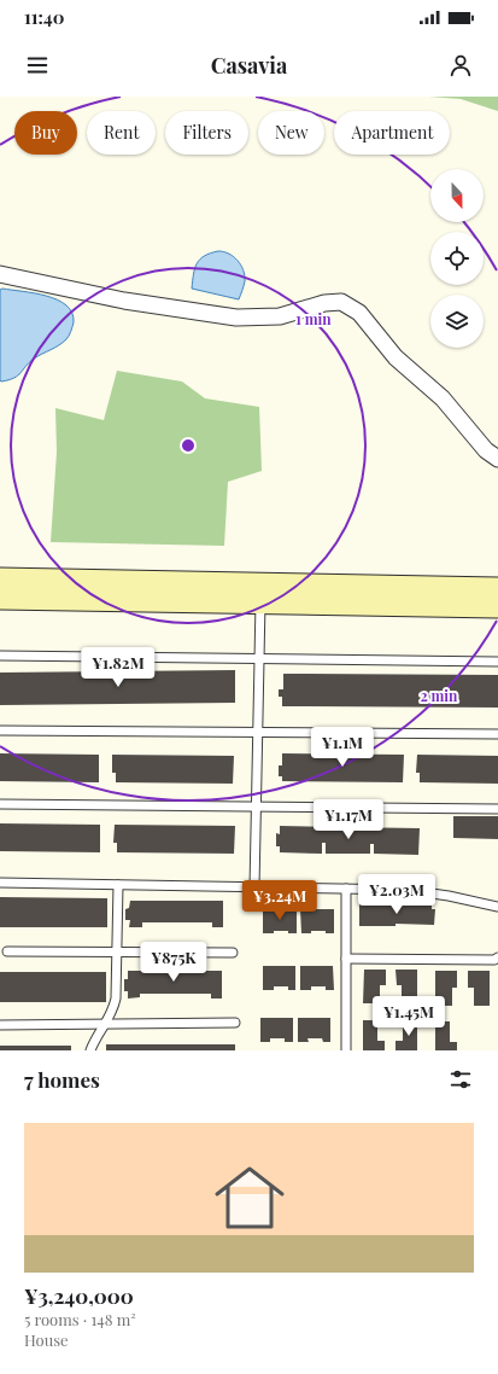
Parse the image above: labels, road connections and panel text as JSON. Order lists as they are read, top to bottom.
{
  "north": "bottom",
  "page": {
    "status": "11:40",
    "header": "Casavia",
    "chip": [
      "Buy",
      "Rent",
      "Filters",
      "New",
      "Apartment"
    ],
    "price": [
      "¥1.82M",
      "¥1.1M",
      "¥1.17M",
      "¥2.03M",
      "¥3.24M",
      "¥875K",
      "¥1.45M"
    ],
    "heading": "7 homes",
    "list": [
      {
        "name": "¥3,240,000",
        "note": "5 rooms · 148 m² · House"
      }
    ]
  },
  "rings": ["1 min", "2 min"]
}
